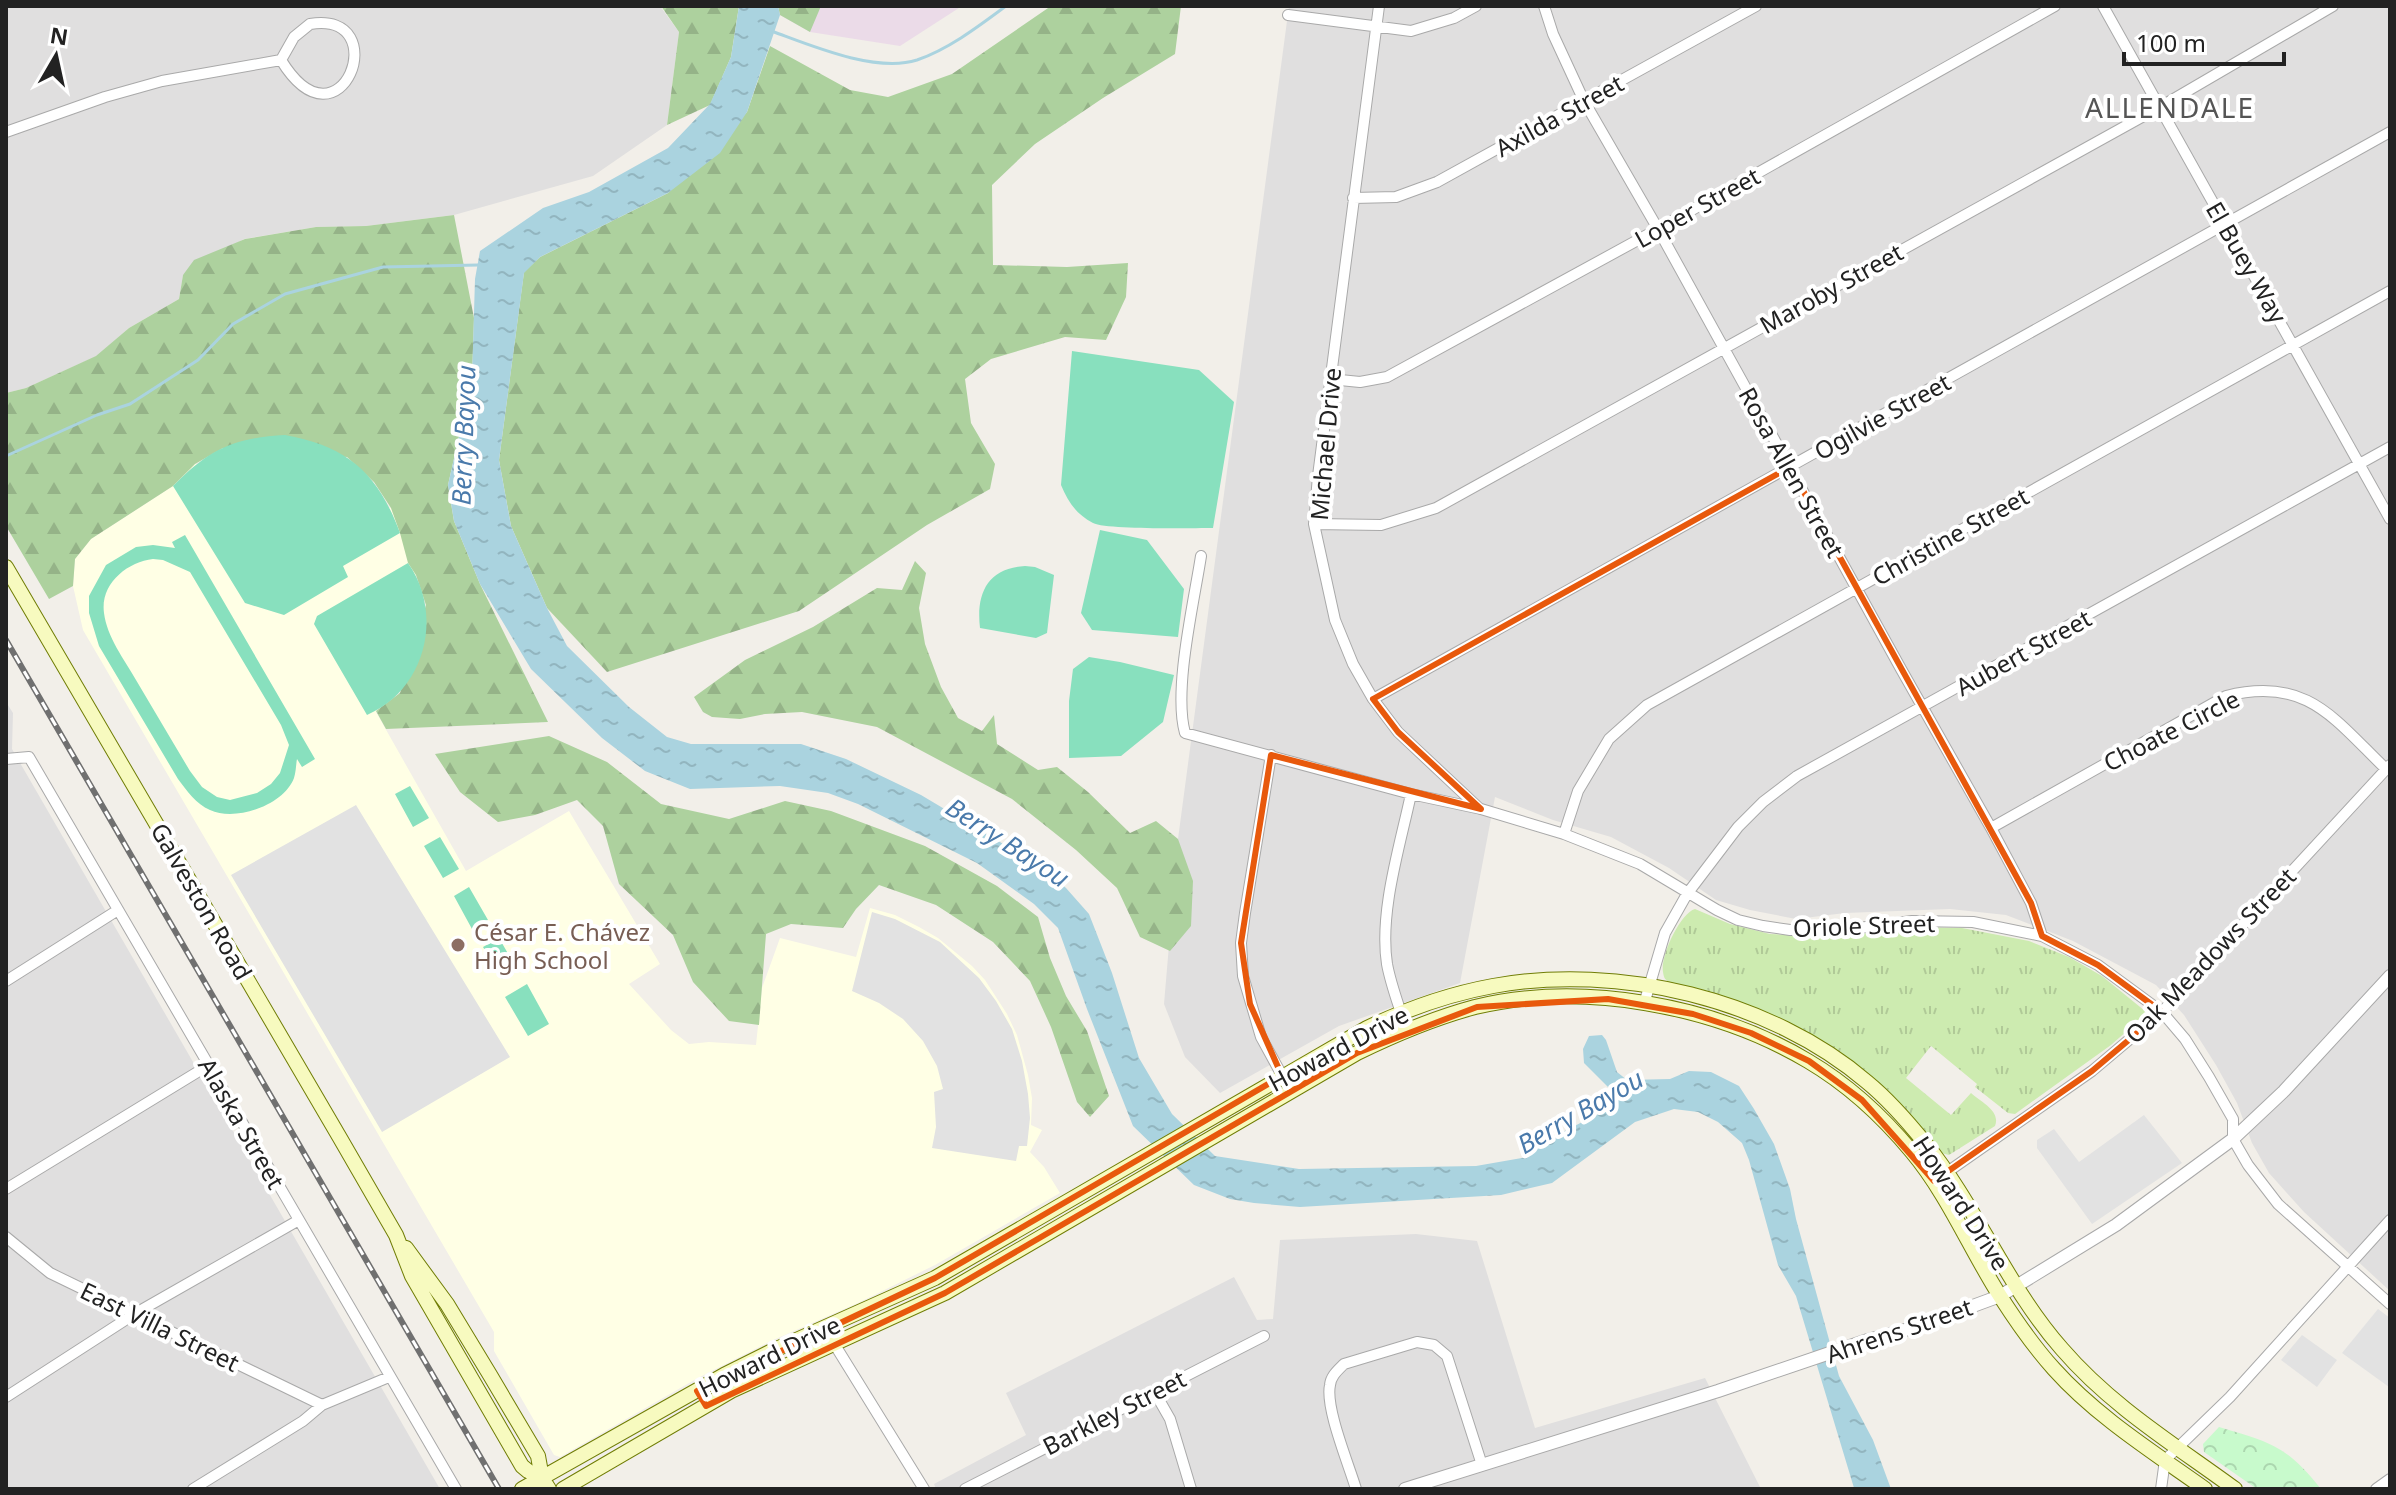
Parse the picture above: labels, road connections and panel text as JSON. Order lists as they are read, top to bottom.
{
  "streets": {
    "main road": ["Galveston Road", "Howard Drive"],
    "street": [
      "Axilda Street",
      "Loper Street",
      "El Buey Way",
      "Maroby Street",
      "Ogilvie Street",
      "Michael Drive",
      "Rosa Allen Street",
      "Christine Street",
      "Aubert Street",
      "Choate Circle",
      "Oriole Street",
      "Oak Meadows Street",
      "Alaska Street",
      "East Villa Street",
      "Ahrens Street",
      "Barkley Street"
    ]
  },
  "crossings": [
    ["Axilda Street", "Michael Drive"],
    ["Axilda Street", "Rosa Allen Street"],
    ["Loper Street", "Michael Drive"],
    ["Loper Street", "Rosa Allen Street"],
    ["El Buey Way", "Maroby Street"],
    ["El Buey Way", "Ogilvie Street"],
    ["El Buey Way", "Christine Street"],
    ["El Buey Way", "Aubert Street"],
    ["Maroby Street", "Michael Drive"],
    ["Maroby Street", "Rosa Allen Street"],
    ["Ogilvie Street", "Michael Drive"],
    ["Ogilvie Street", "Rosa Allen Street"],
    ["Michael Drive", "Oriole Street"],
    ["Rosa Allen Street", "Christine Street"],
    ["Rosa Allen Street", "Aubert Street"],
    ["Rosa Allen Street", "Choate Circle"],
    ["Rosa Allen Street", "Oriole Street"],
    ["Christine Street", "Oriole Street"],
    ["Aubert Street", "Oriole Street"],
    ["Aubert Street", "Howard Drive"],
    ["Choate Circle", "Oak Meadows Street"],
    ["Galveston Road", "Howard Drive"],
    ["Oriole Street", "Oak Meadows Street"],
    ["Oriole Street", "Ahrens Street"],
    ["Oak Meadows Street", "Howard Drive"],
    ["Howard Drive", "Ahrens Street"]
  ],
  "districts": ["ALLENDALE"],
  "water": ["Berry Bayou"],
  "places": ["César E. Chávez High School"],
  "scale_bar": "100 m",
  "north": "top"
}
